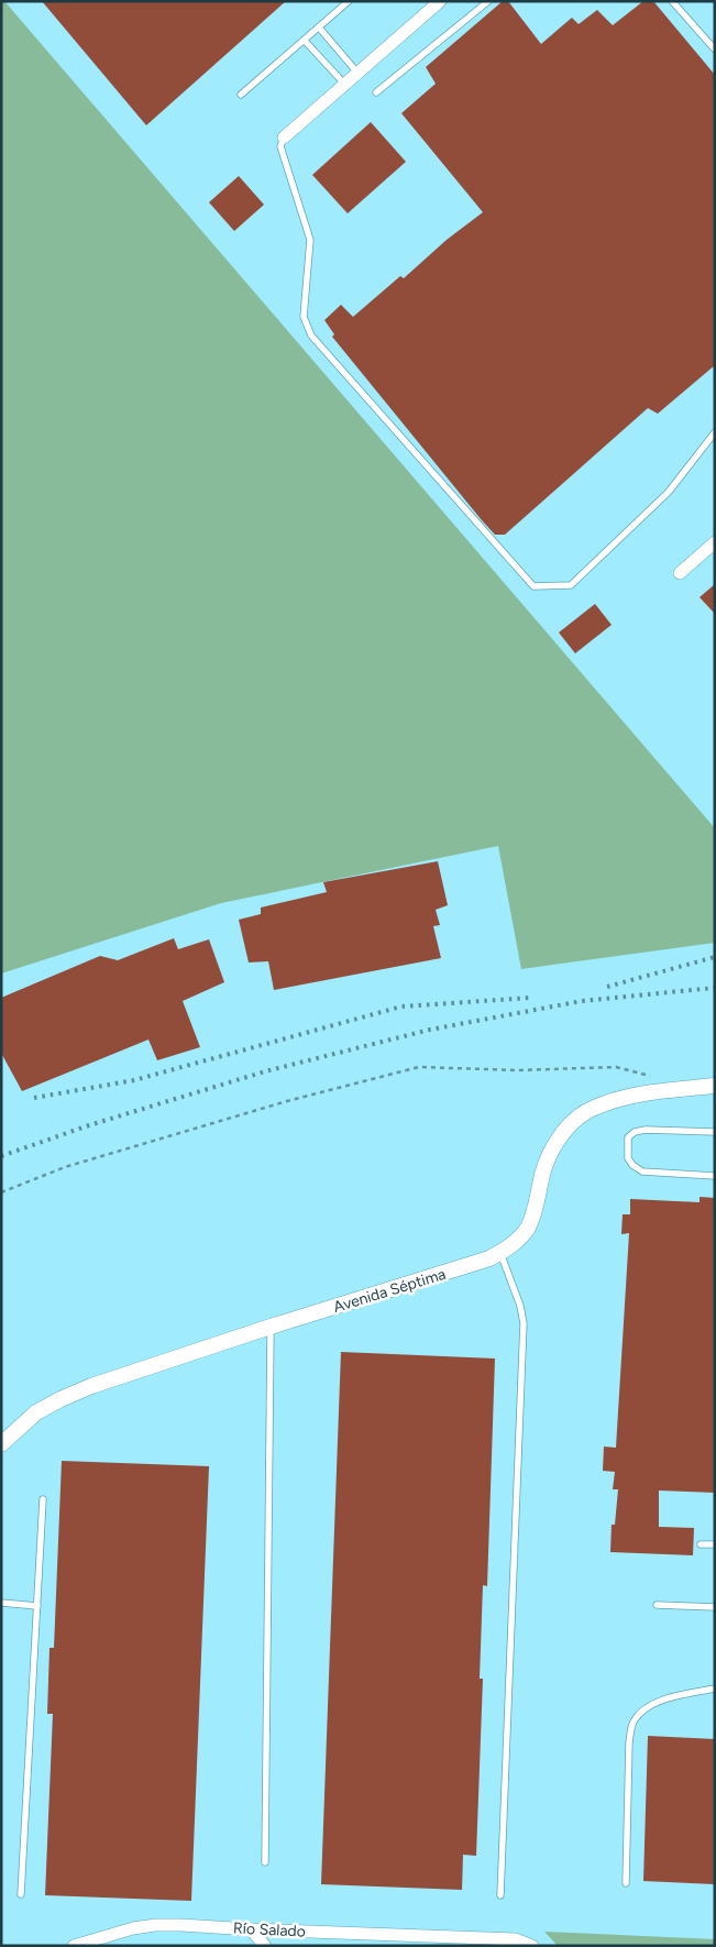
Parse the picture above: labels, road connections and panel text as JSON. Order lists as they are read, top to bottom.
{
  "streets": {
    "street": ["Avenida Séptima", "Río Salado"]
  }
}
